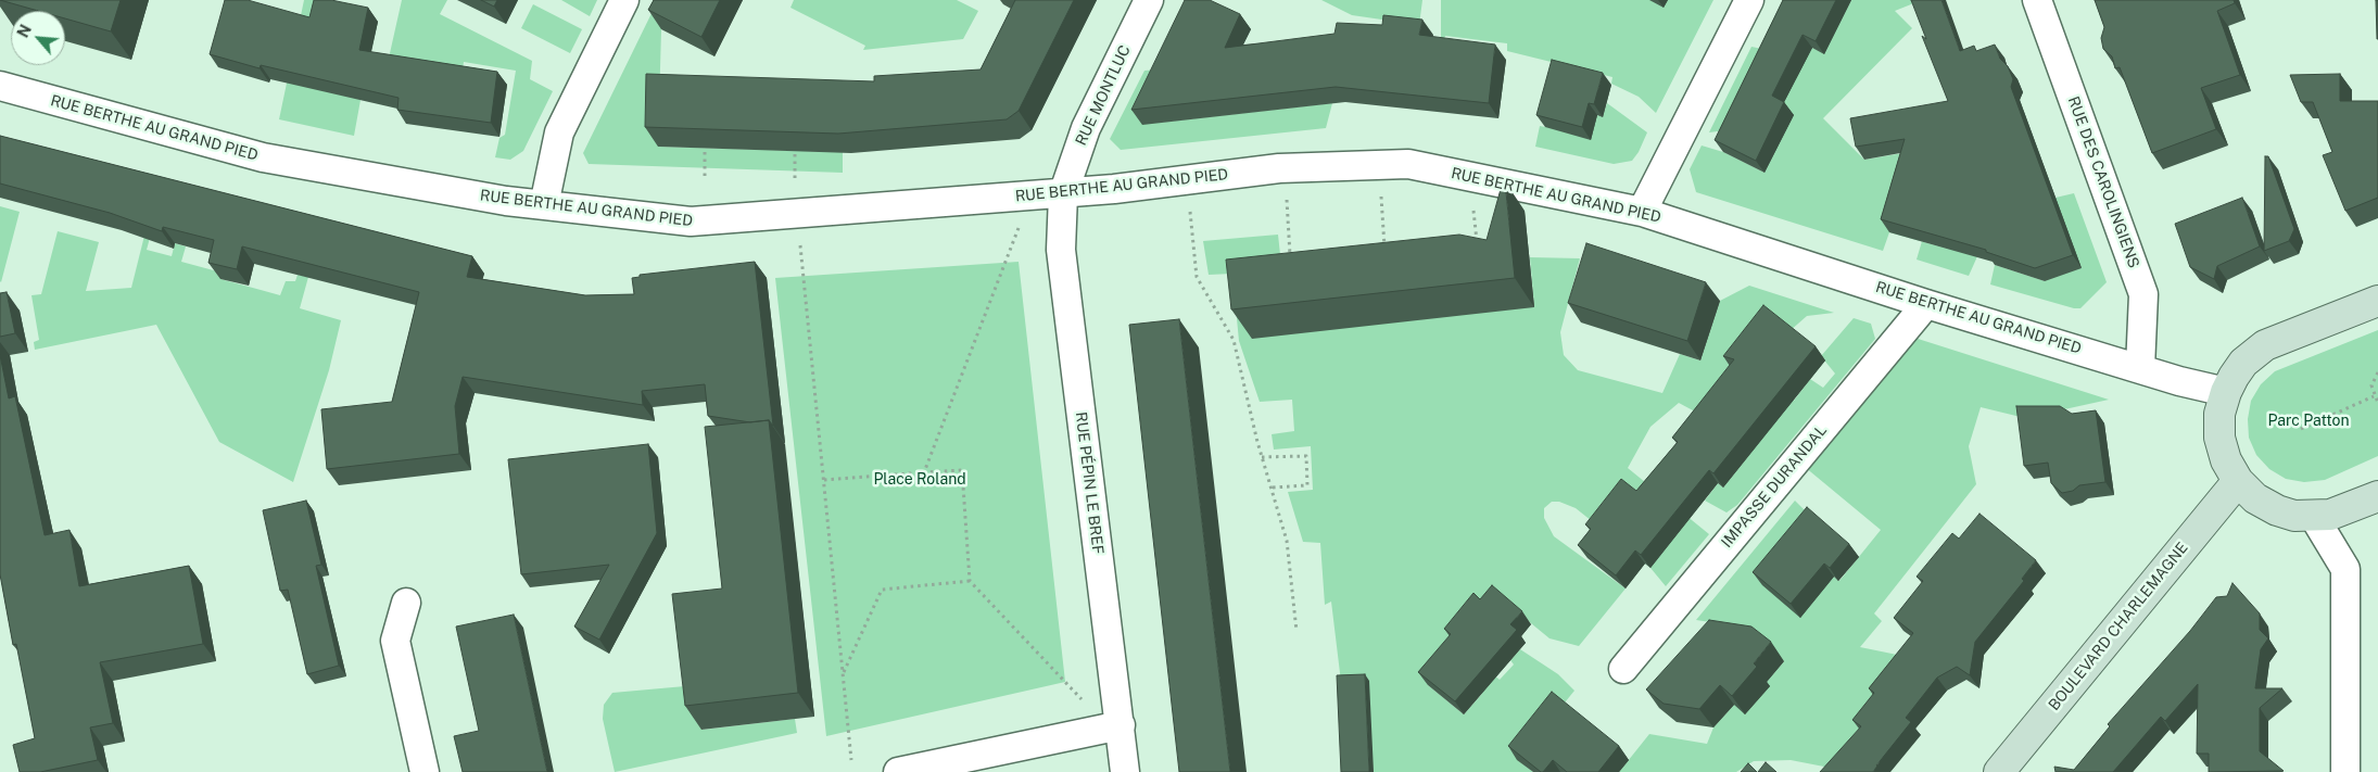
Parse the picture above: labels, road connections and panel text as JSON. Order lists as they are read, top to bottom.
{
  "streets": {
    "street": [
      "RUE MONTLUC",
      "RUE BERTHE AU GRAND PIED",
      "RUE DES CAROLINGIENS",
      "RUE PÉPIN LE BREF",
      "IMPASSE DURANDAL",
      "BOULEVARD CHARLEMAGNE"
    ]
  },
  "crossings": [
    ["RUE MONTLUC", "RUE BERTHE AU GRAND PIED"],
    ["RUE MONTLUC", "RUE PÉPIN LE BREF"],
    ["RUE BERTHE AU GRAND PIED", "RUE DES CAROLINGIENS"],
    ["RUE BERTHE AU GRAND PIED", "RUE PÉPIN LE BREF"],
    ["RUE BERTHE AU GRAND PIED", "IMPASSE DURANDAL"]
  ],
  "parks": ["Parc Patton", "Place Roland"],
  "north": "top left"
}
